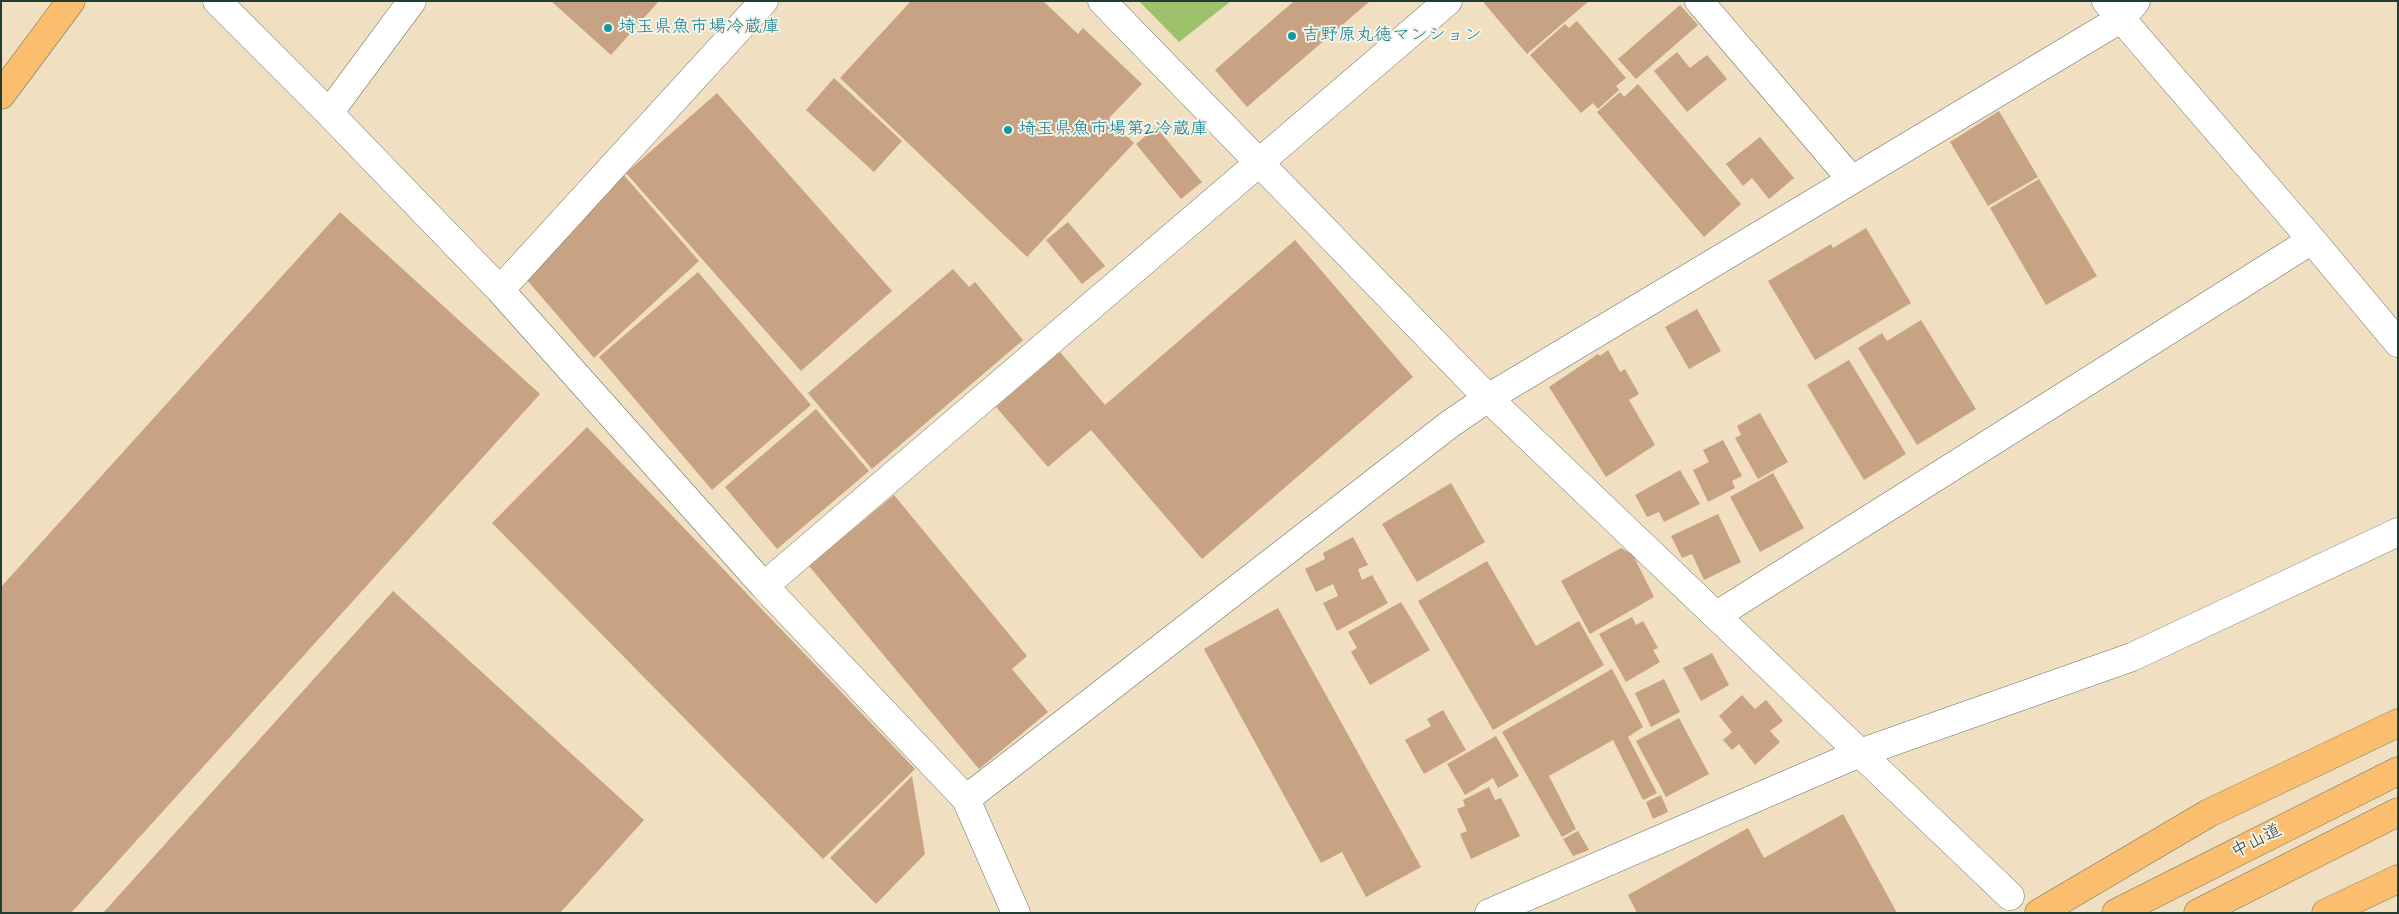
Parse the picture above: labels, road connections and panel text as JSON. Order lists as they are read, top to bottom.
{
  "streets": {
    "main road": ["中山道"]
  },
  "places": ["埼玉県魚市場冷蔵庫", "吉野原丸徳マンション", "埼玉県魚市場第2冷蔵庫"]
}
